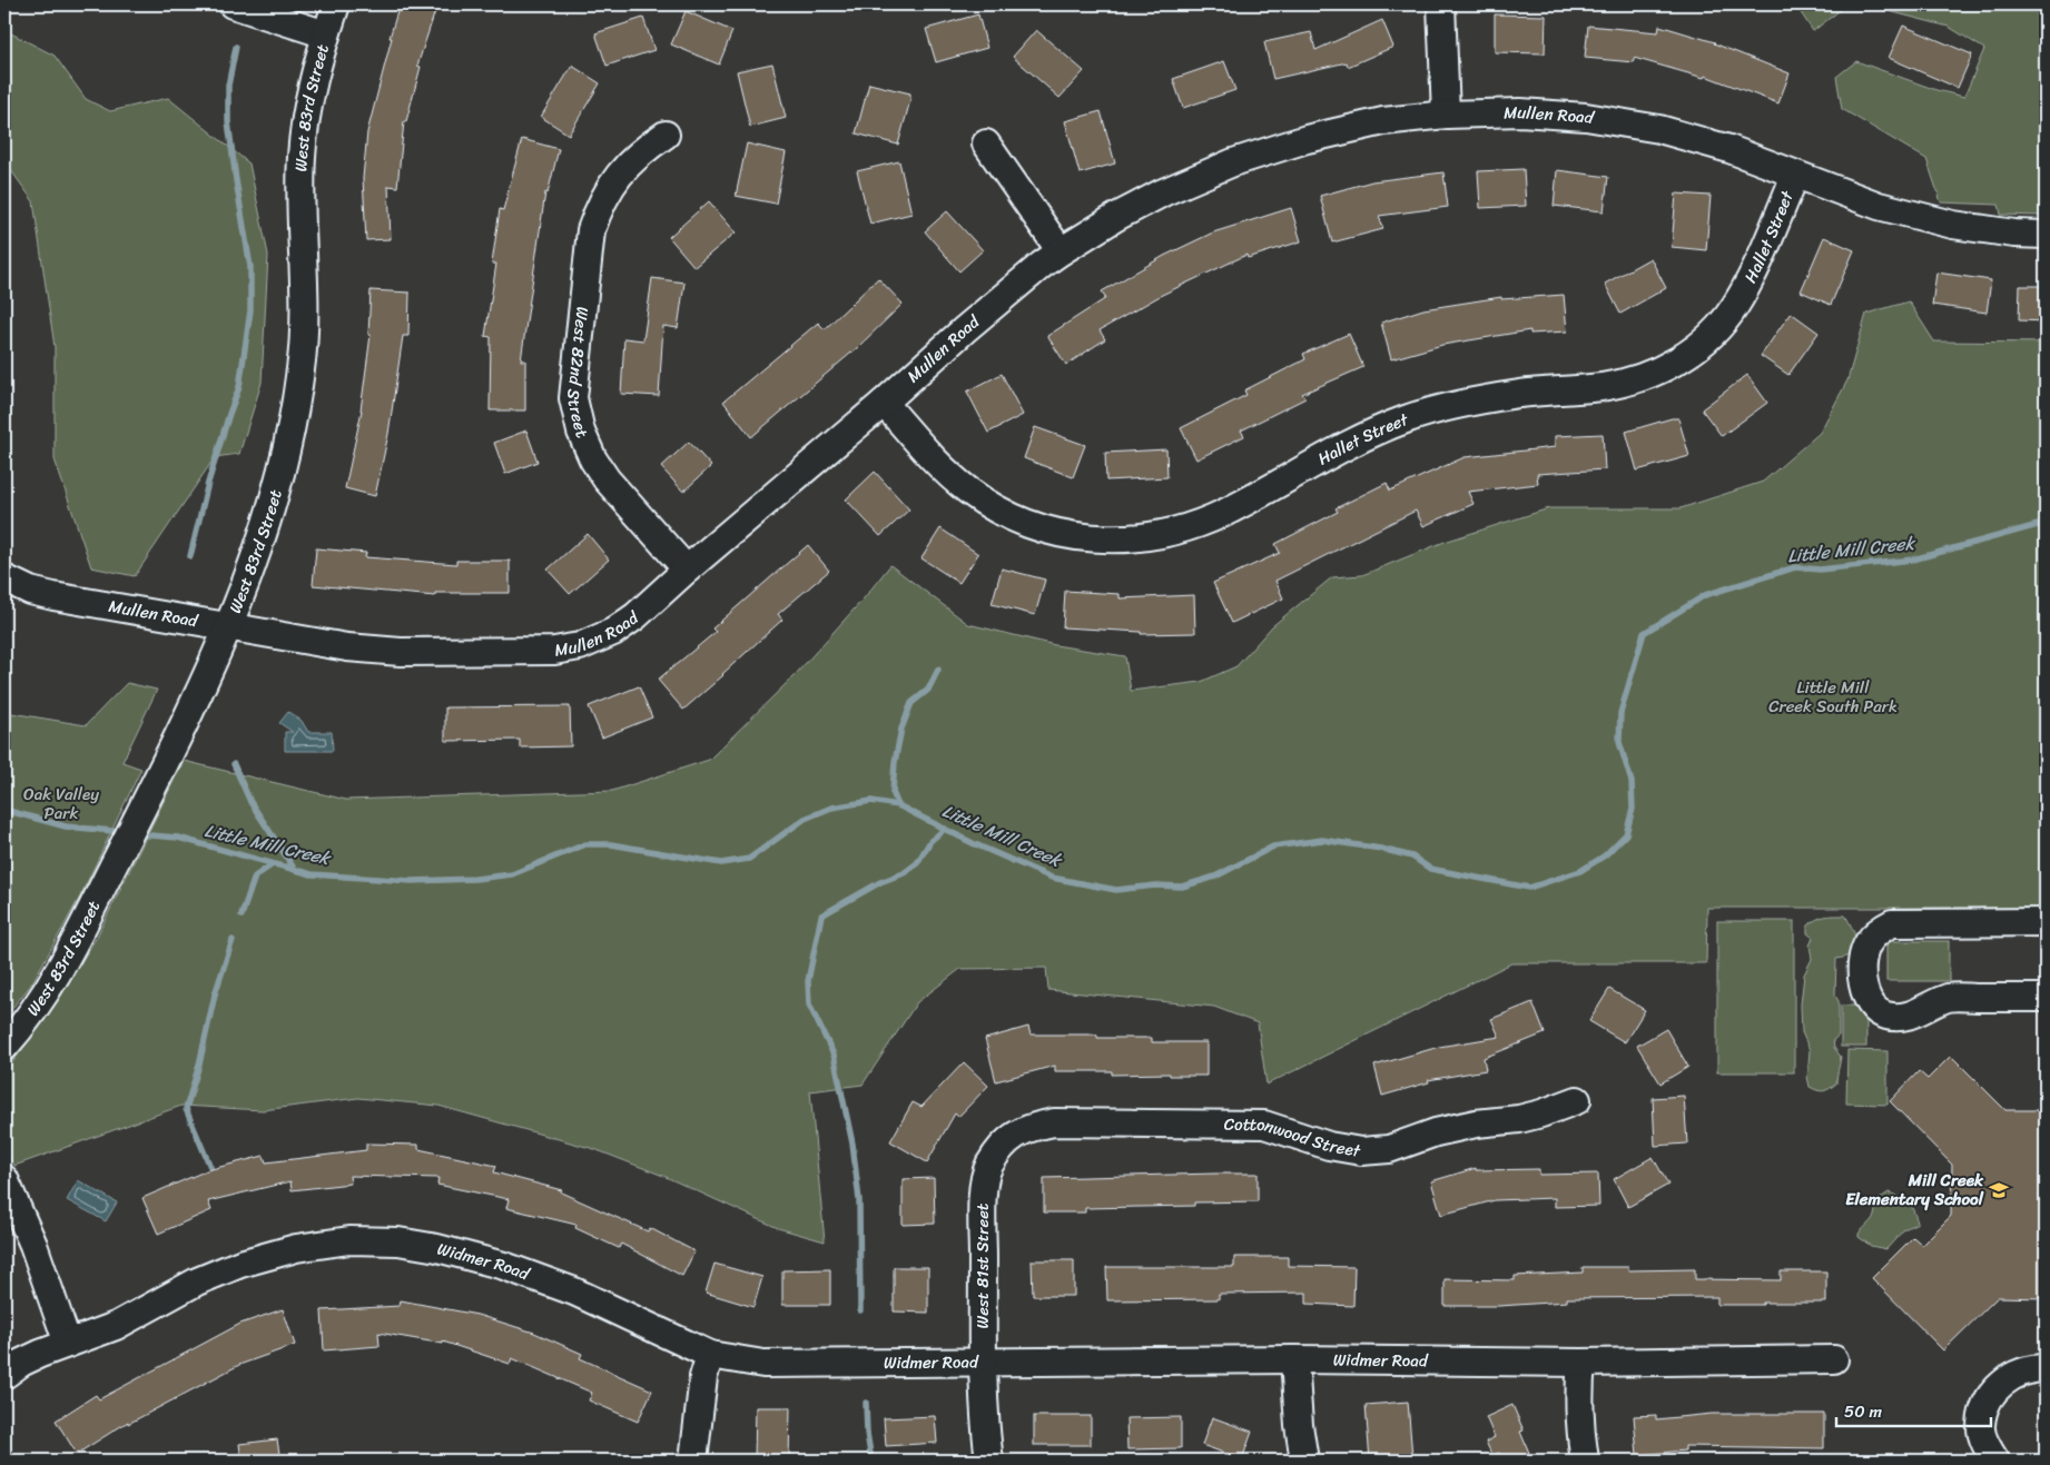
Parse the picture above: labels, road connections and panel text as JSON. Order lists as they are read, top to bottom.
{
  "streets": {
    "street": [
      "West 83rd Street",
      "Mullen Road",
      "Hallet Street",
      "West 82nd Street",
      "Cottonwood Street",
      "Widmer Road",
      "West 81st Street"
    ]
  },
  "crossings": [
    ["West 83rd Street", "Mullen Road"],
    ["Mullen Road", "Hallet Street"],
    ["Mullen Road", "West 82nd Street"],
    ["Cottonwood Street", "West 81st Street"],
    ["Widmer Road", "West 81st Street"]
  ],
  "water": ["Little Mill Creek"],
  "parks": ["Little Mill Creek South Park", "Oak Valley Park"],
  "places": {
    "school or university": ["Mill Creek Elementary School"]
  },
  "scale_bar": "50 m"
}
